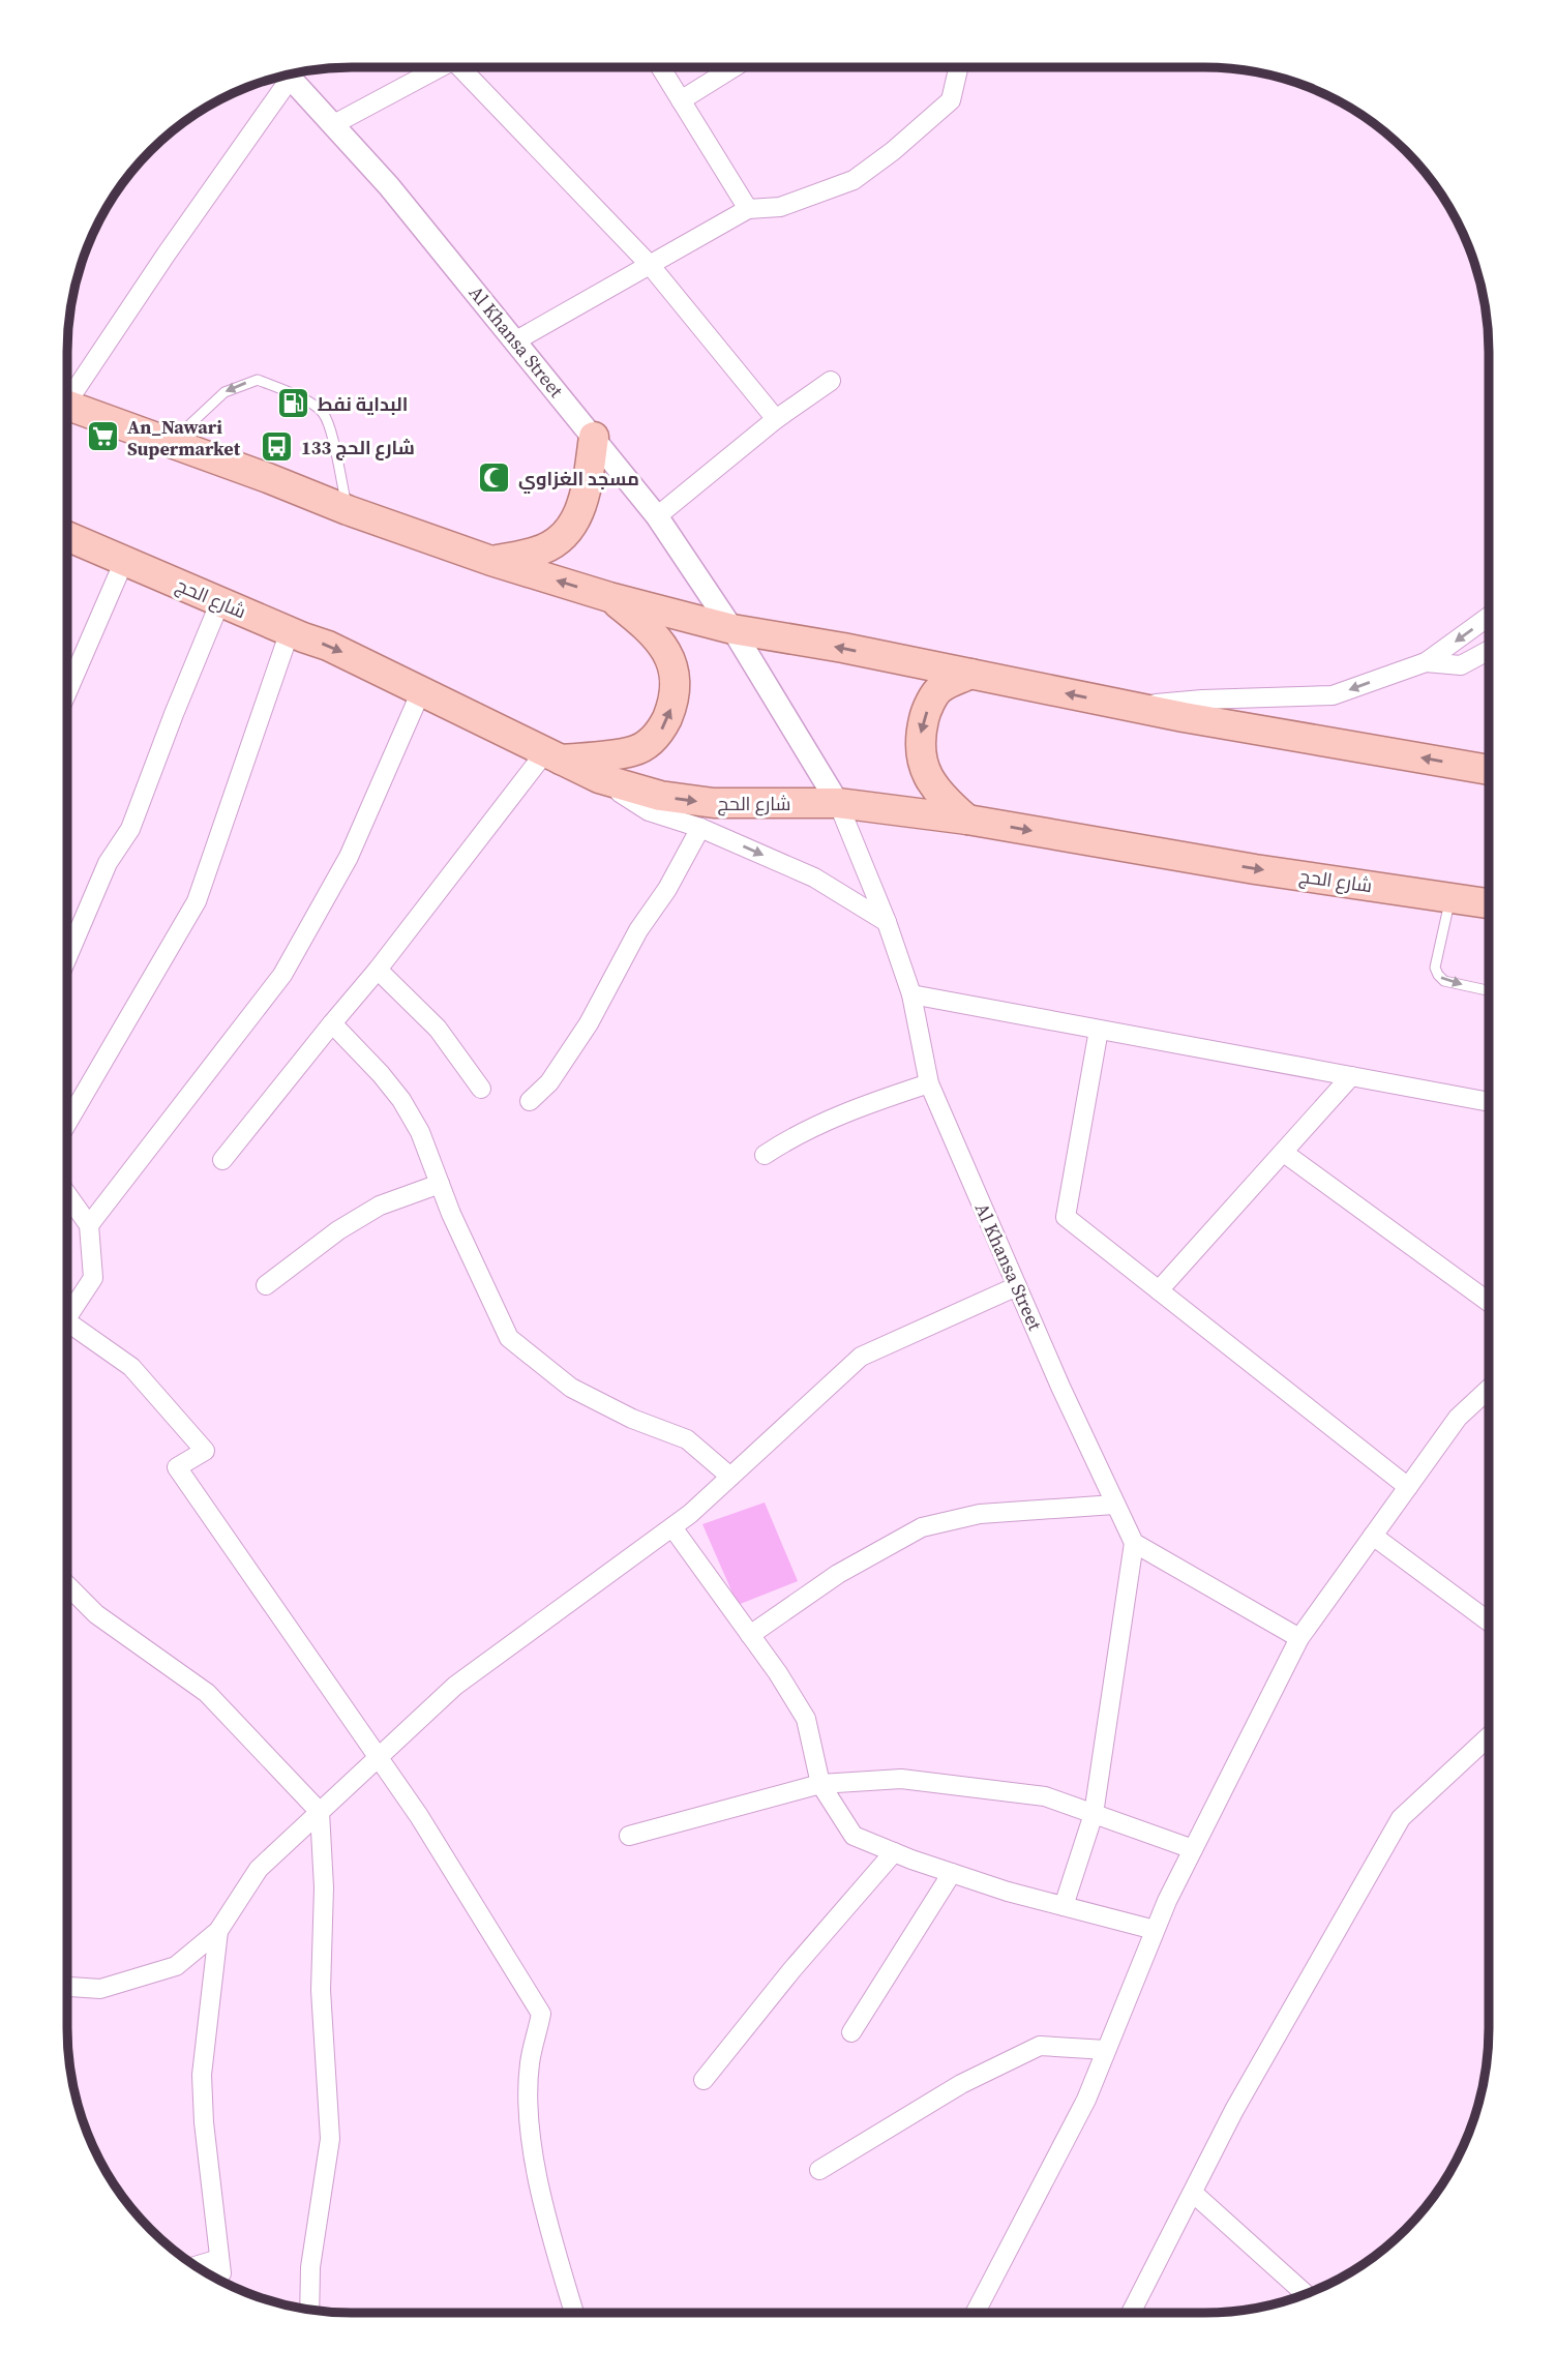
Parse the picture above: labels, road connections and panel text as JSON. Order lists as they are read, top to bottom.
{
  "streets": {
    "main road": ["شارع الحج"],
    "street": ["Al Khansa Street"]
  },
  "crossings": [
    ["Al Khansa Street", "شارع الحج"]
  ],
  "places": {
    "fuel station": ["البداية نفط"],
    "supermarket": ["An_Nawari Supermarket"],
    "bus stop": ["شارع الحج 133"],
    "mosque": ["مسجد الغزاوي"]
  }
}
